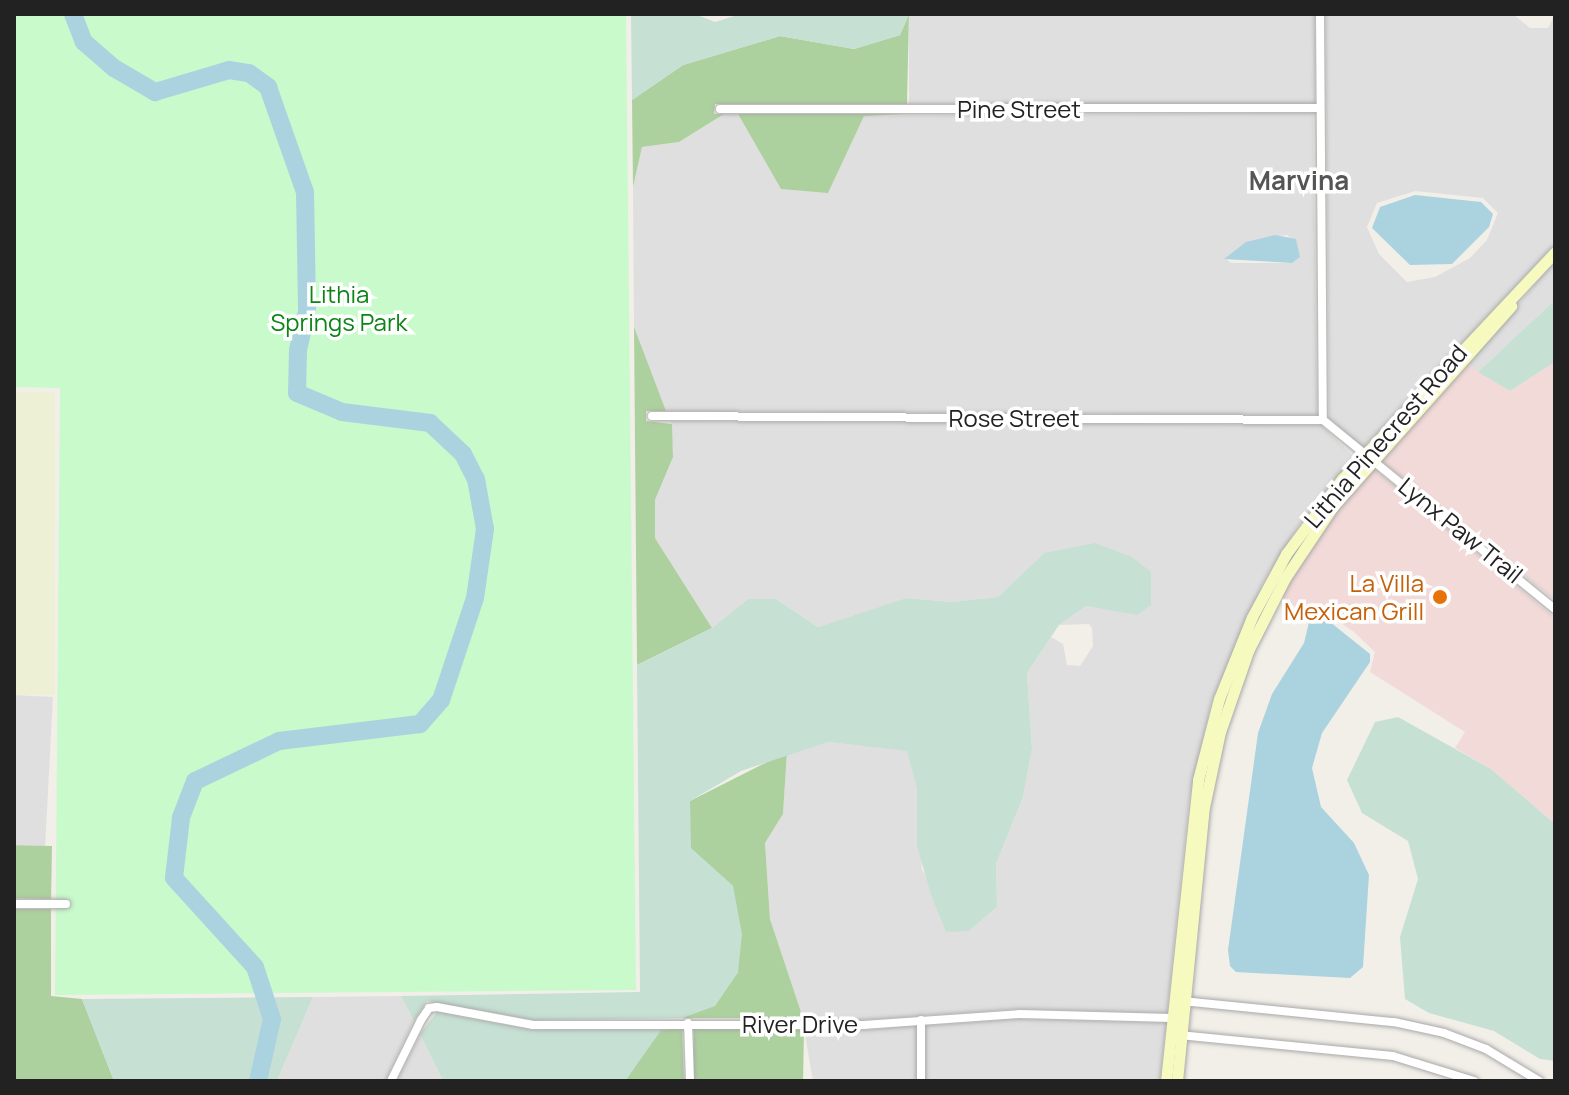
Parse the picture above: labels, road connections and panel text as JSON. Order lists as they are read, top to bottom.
{
  "streets": {
    "main road": ["Lithia Pinecrest Road"],
    "street": [
      "Pine Street",
      "Rose Street",
      "Lynx Paw Trail",
      "River Drive"
    ]
  },
  "crossings": [
    ["Lithia Pinecrest Road", "Lynx Paw Trail"],
    ["Lithia Pinecrest Road", "River Drive"]
  ],
  "districts": ["Marvina"],
  "parks": ["Lithia Springs Park"],
  "places": ["La Villa Mexican Grill"]
}
